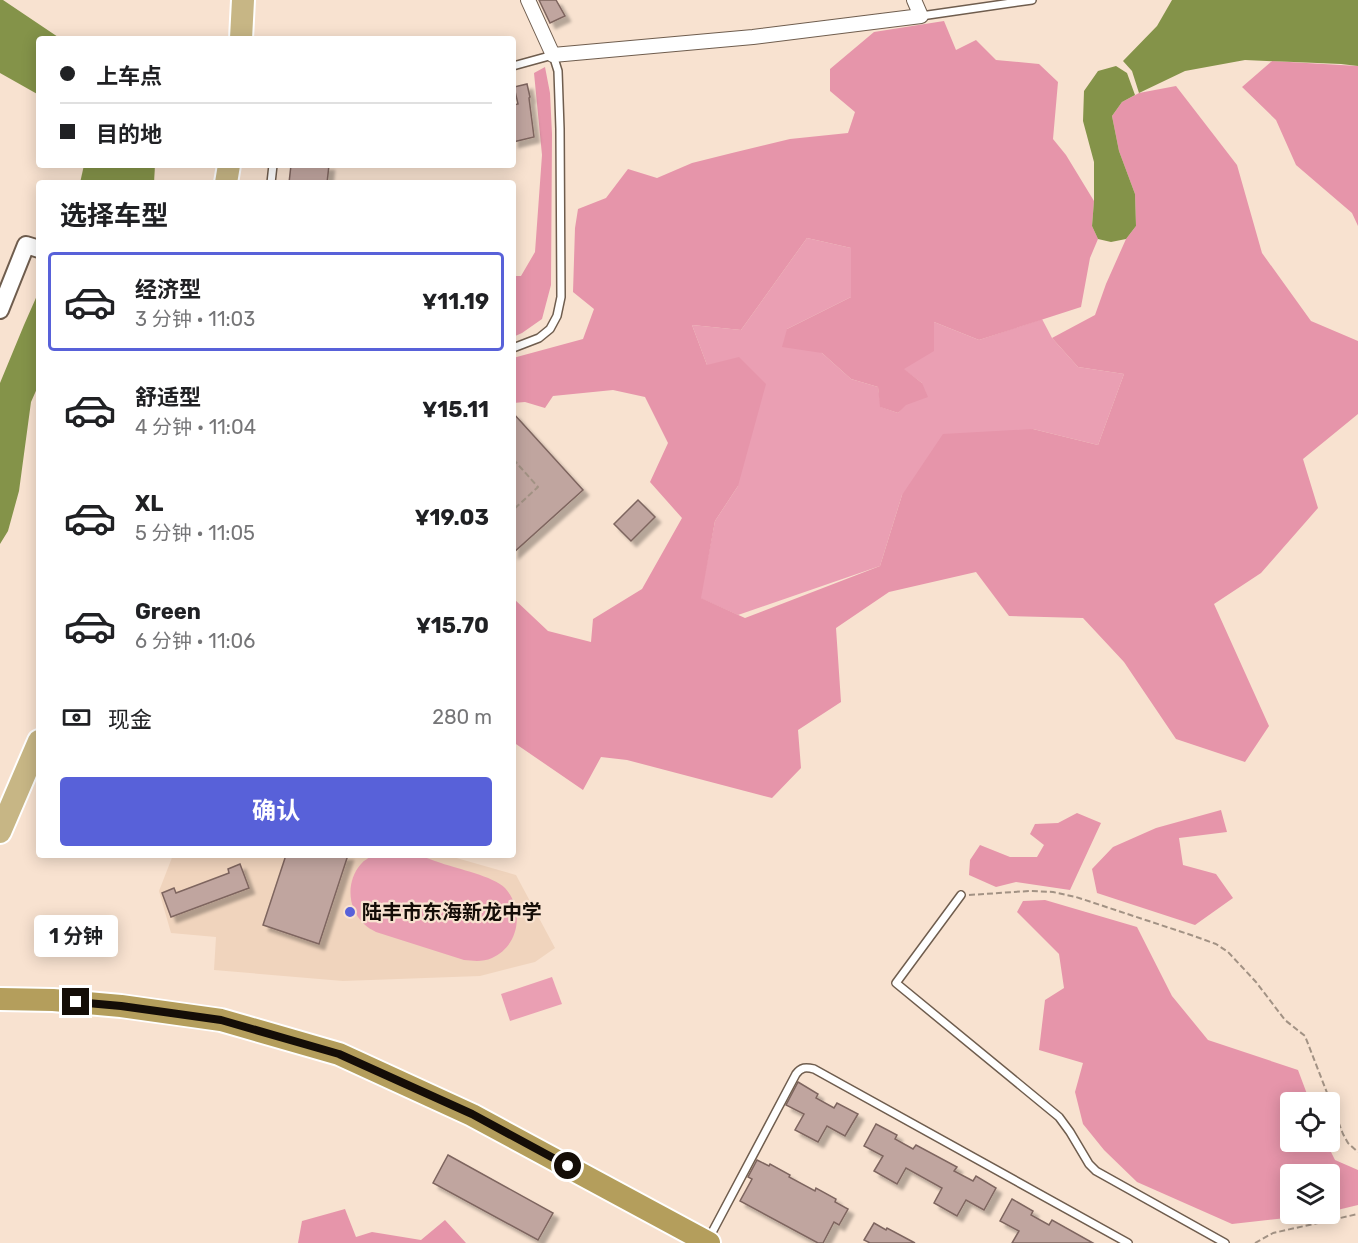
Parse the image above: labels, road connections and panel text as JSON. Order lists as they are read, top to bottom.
{
  "places": ["陆丰市东海新龙中学"],
  "page": {
    "banner": ["上车点", "目的地"],
    "heading": "选择车型",
    "list": [
      {
        "name": "经济型",
        "note": "3 分钟 · 11:03",
        "value": "¥11.19"
      },
      {
        "name": "舒适型",
        "note": "4 分钟 · 11:04",
        "value": "¥15.11"
      },
      {
        "name": "XL",
        "note": "5 分钟 · 11:05",
        "value": "¥19.03"
      },
      {
        "name": "Green",
        "note": "6 分钟 · 11:06",
        "value": "¥15.70"
      }
    ],
    "pay": ["现金", "280 m"],
    "buttons": "确认",
    "bubble": "1 分钟"
  }
}
